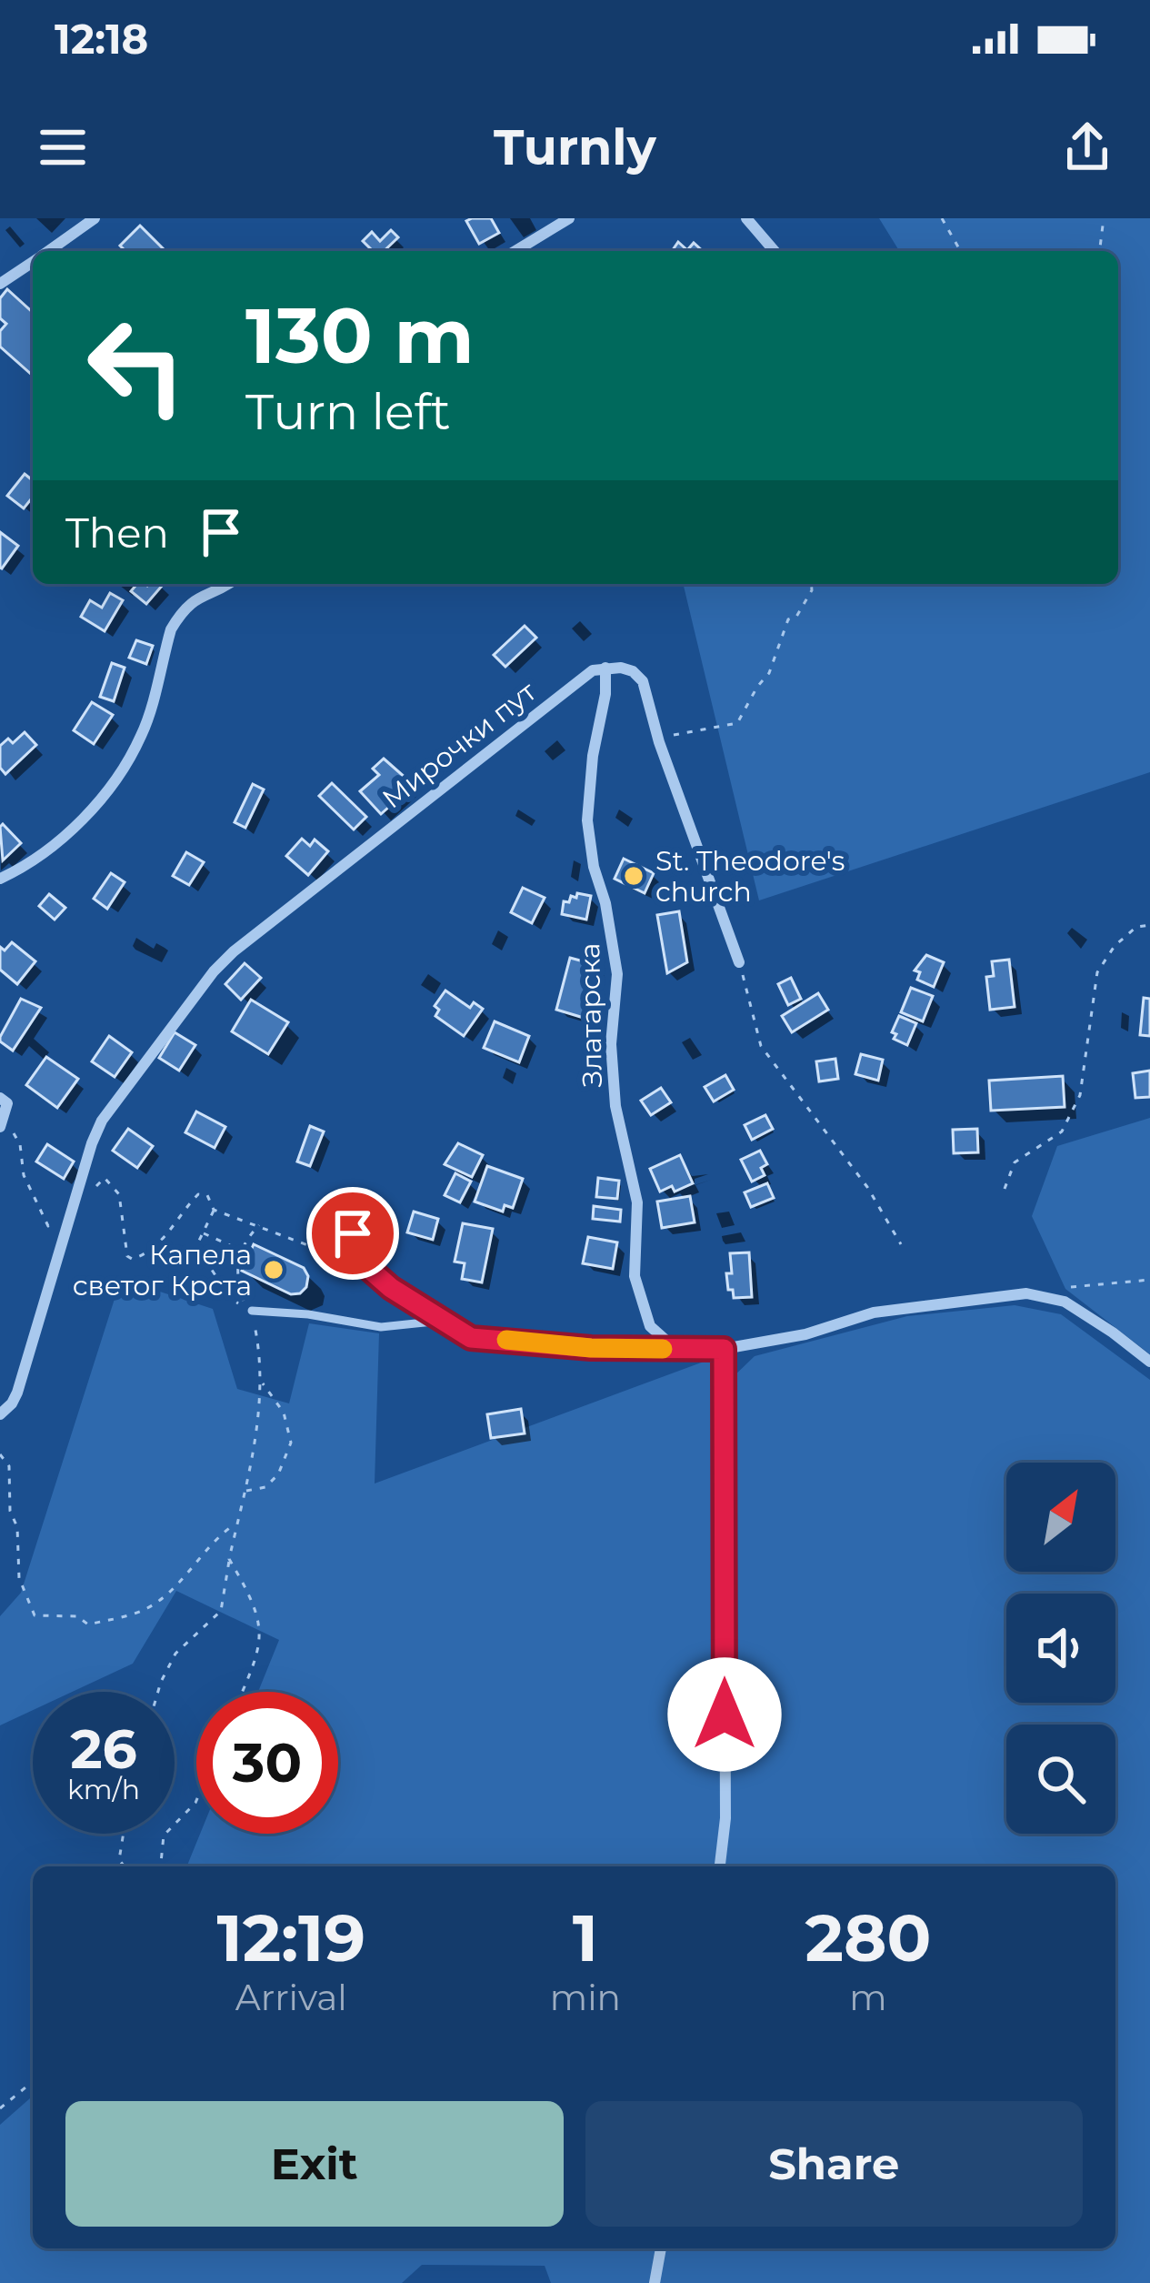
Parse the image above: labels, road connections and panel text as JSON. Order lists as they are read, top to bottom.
{
  "streets": {
    "street": ["Мирочки пут", "Златарска"]
  },
  "crossings": [
    ["Мирочки пут", "Златарска"]
  ],
  "places": ["St. Theodore's church", "Капела светог Крста"],
  "north": "top right",
  "page": {
    "status": "12:18",
    "header": "Turnly",
    "turn": ["130 m", "Turn left"],
    "then": "Then",
    "speed": "26 km/h",
    "limit": "30",
    "eta": [
      "12:19",
      "Arrival",
      "1",
      "min",
      "280",
      "m"
    ],
    "buttons": ["Exit", "Share"]
  }
}
